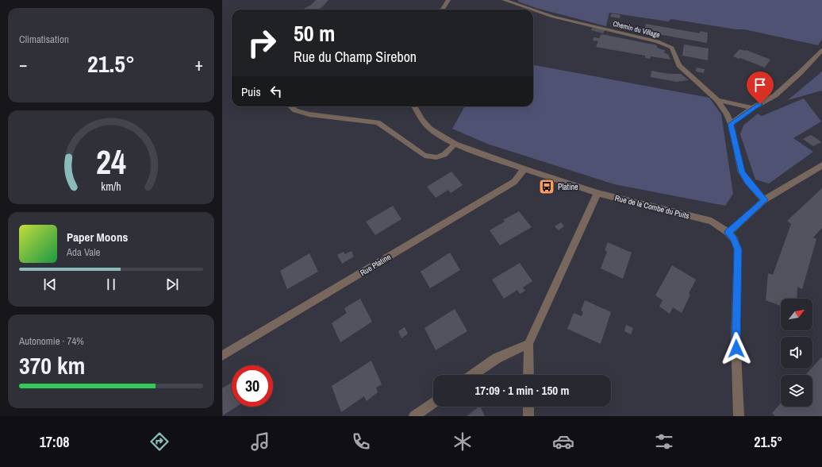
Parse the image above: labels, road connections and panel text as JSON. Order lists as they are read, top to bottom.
{
  "streets": {
    "street": ["Chemin du Village", "Rue de la Combe du Puits", "Rue Platine"]
  },
  "crossings": [
    ["Rue de la Combe du Puits", "Rue Platine"]
  ],
  "places": {
    "bus stop": ["Platine"]
  },
  "north": "top right",
  "page": {
    "tile": [
      "Climatisation",
      ["Autonomie · 74%", "370 km"]
    ],
    "turn": ["50 m", "Rue du Champ Sirebon"],
    "heat": ["−", "21.5°", "+"],
    "then": "Puis",
    "song": ["Paper Moons", "Ada Vale"],
    "limit": "30",
    "trip": "17:09 · 1 min · 150 m",
    "tabs": ["17:08", "21.5°"],
    "gauge": ["24", "km/h"]
  }
}
